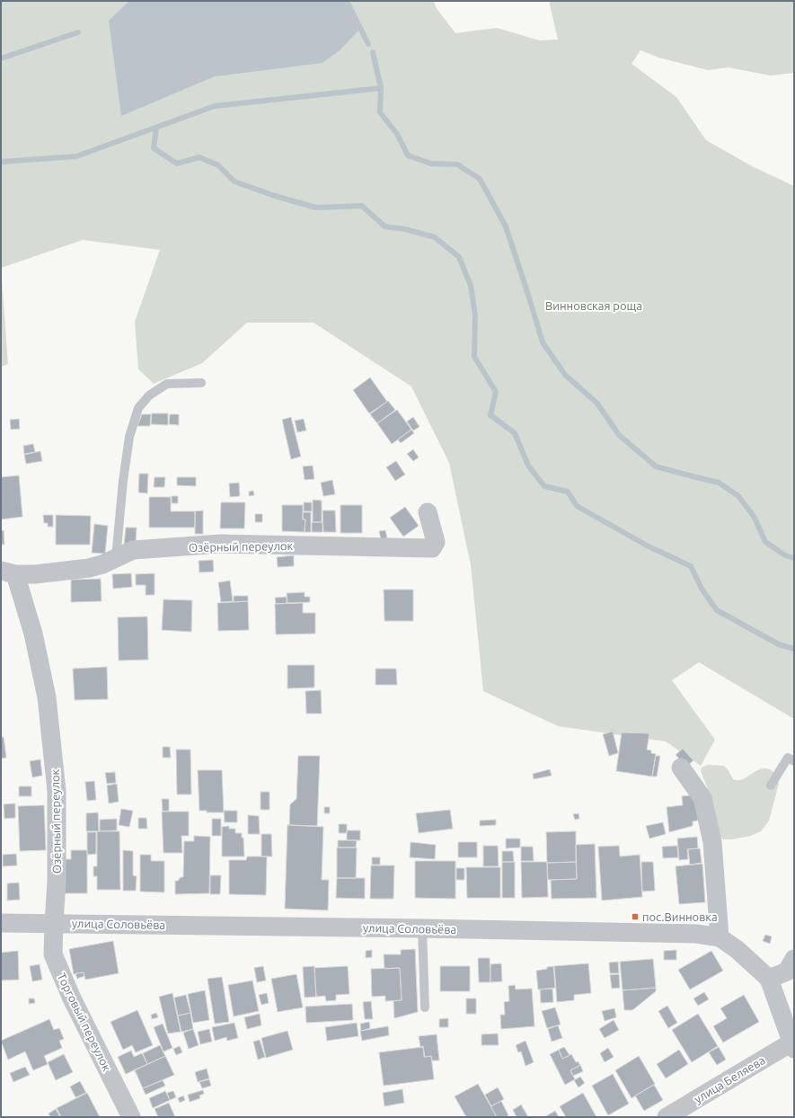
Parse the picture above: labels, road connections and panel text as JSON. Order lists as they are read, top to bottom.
{
  "streets": {
    "street": [
      "Озёрный переулок",
      "улица Соловьёва",
      "Торговый переулок",
      "улица Беляева"
    ]
  },
  "crossings": [
    ["Озёрный переулок", "улица Соловьёва"],
    ["Озёрный переулок", "Торговый переулок"],
    ["улица Соловьёва", "Торговый переулок"]
  ],
  "parks": ["Винновская роща"],
  "places": {
    "transit": ["пос.Винновка"]
  }
}
